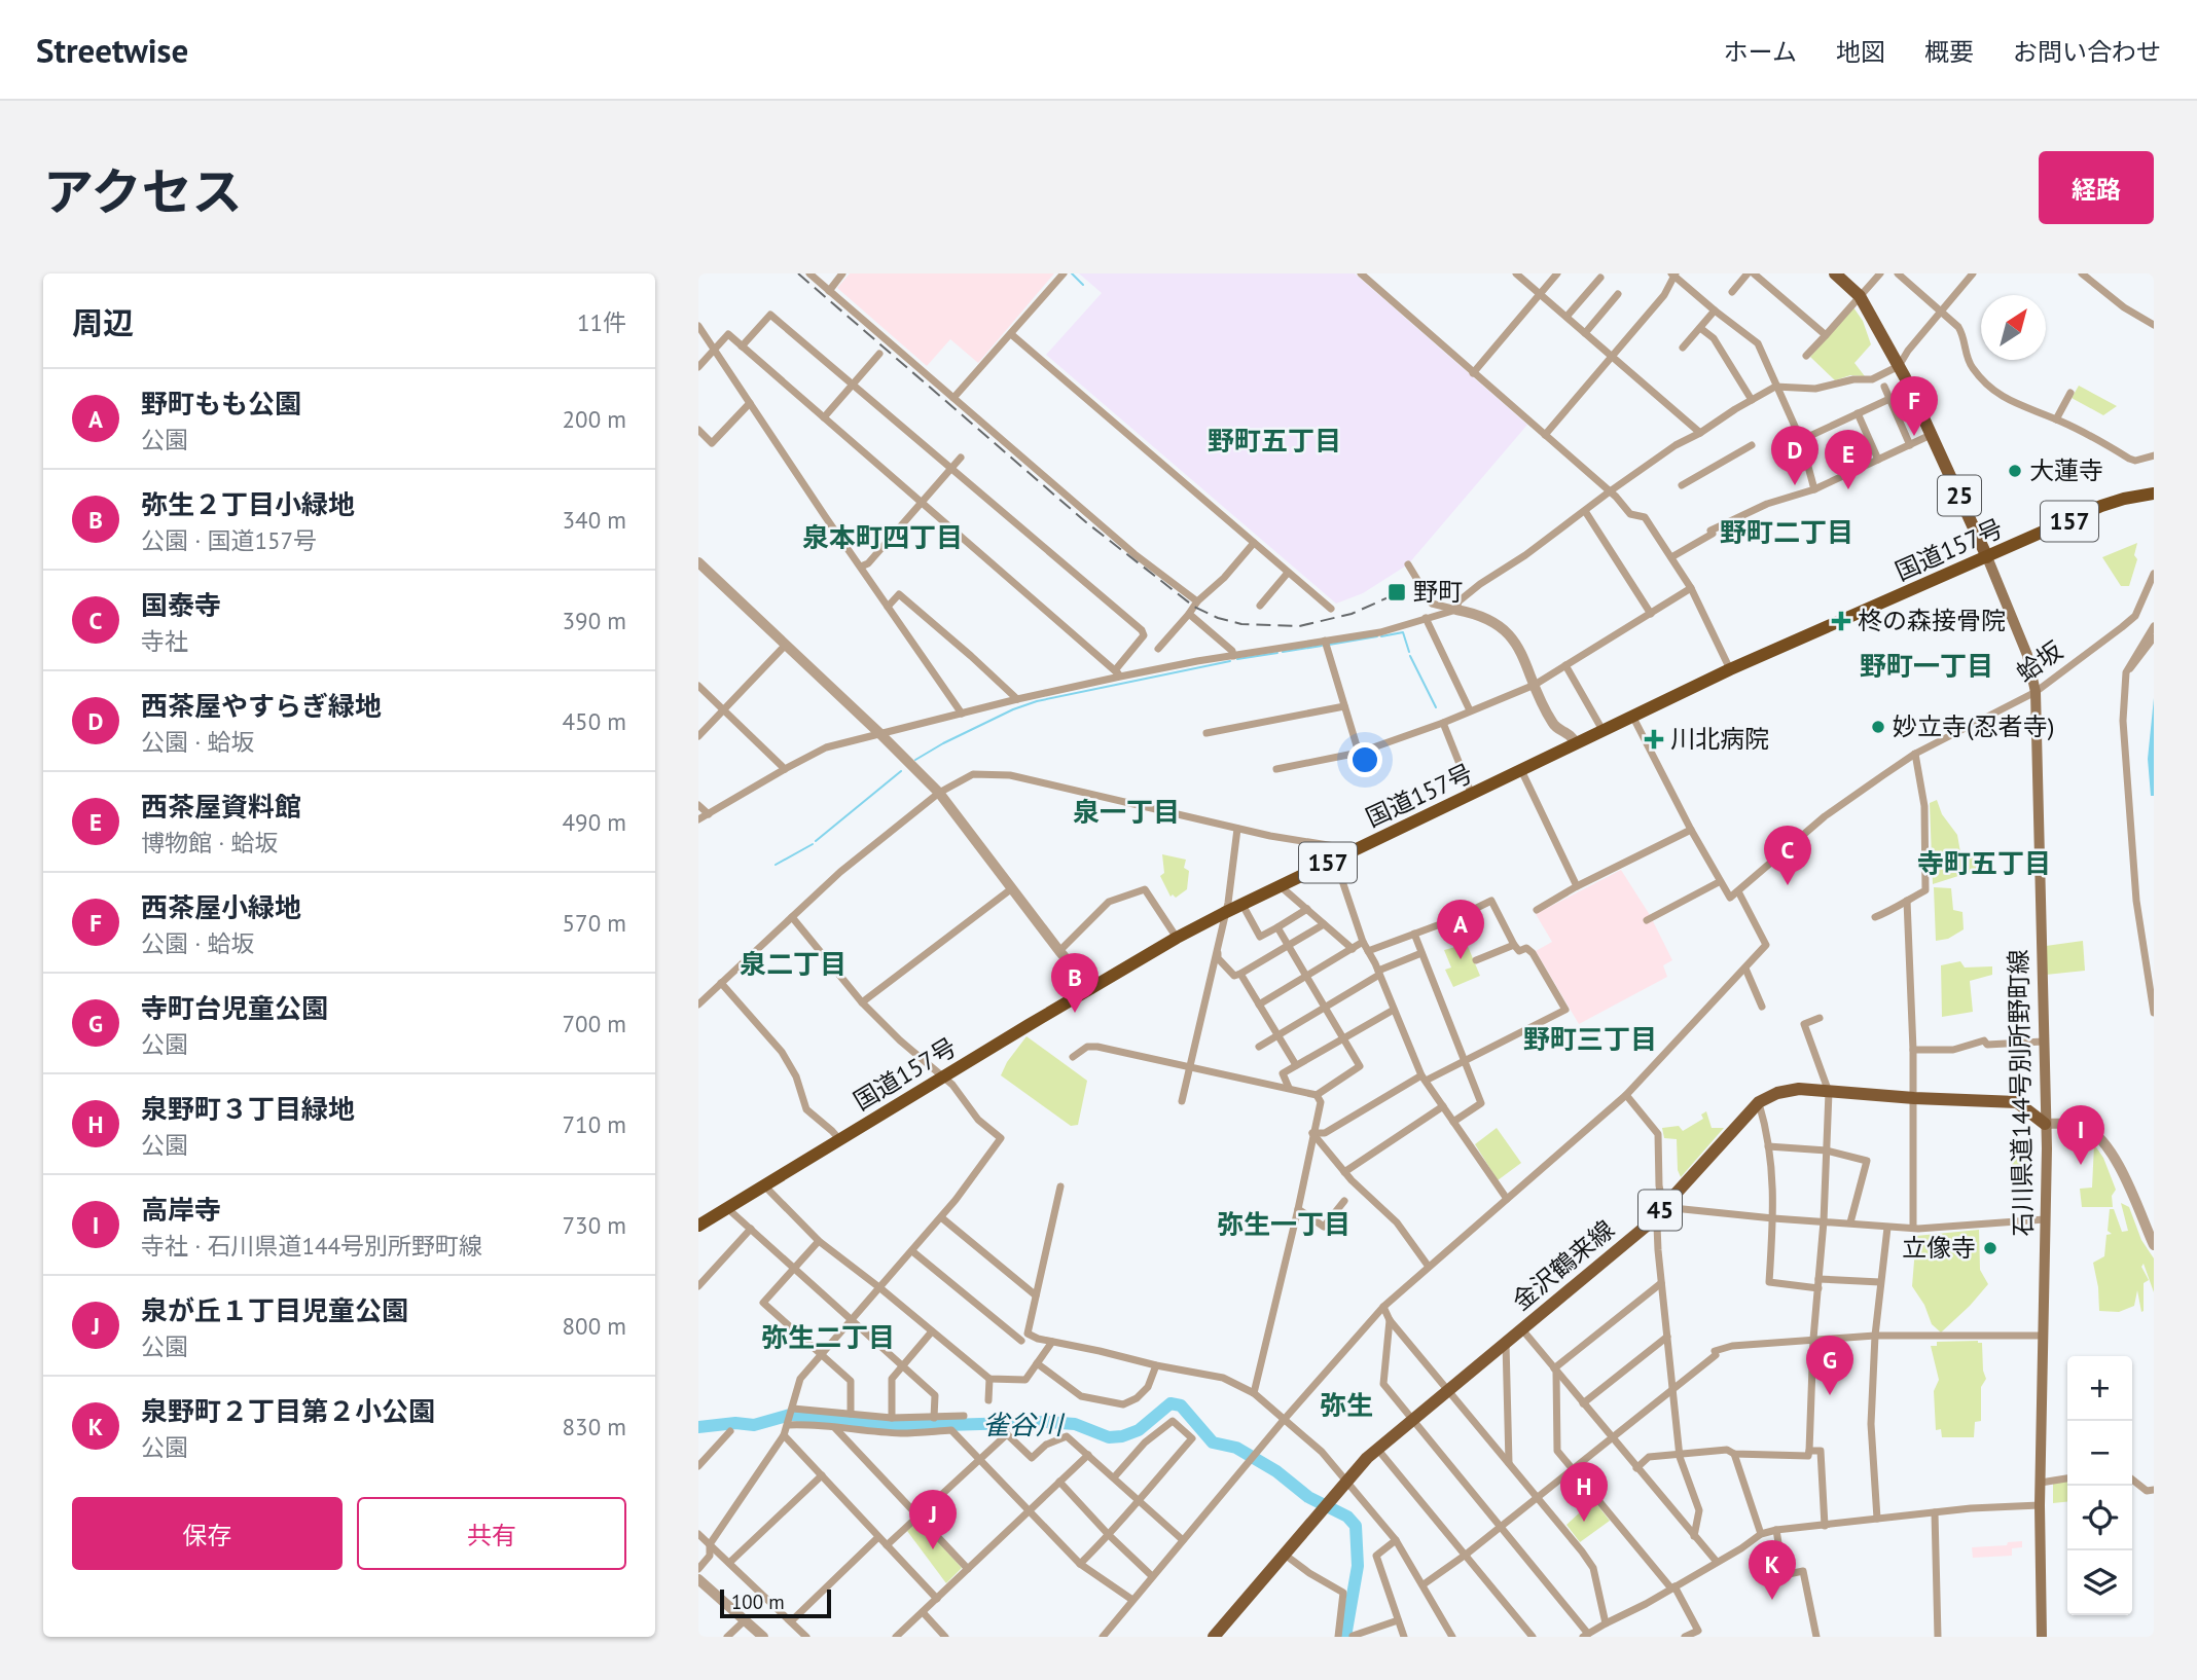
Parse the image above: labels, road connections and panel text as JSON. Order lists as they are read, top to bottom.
{
  "streets": {
    "highway": ["157", "国道157号"],
    "main road": [
      "25",
      "石川県道144号別所野町線",
      "45",
      "金沢鶴来線"
    ],
    "street": ["蛤坂"]
  },
  "crossings": [
    ["25", "国道157号"],
    ["25", "石川県道144号別所野町線"],
    ["国道157号", "石川県道144号別所野町線"],
    ["蛤坂", "石川県道144号別所野町線"],
    ["石川県道144号別所野町線", "金沢鶴来線"]
  ],
  "districts": [
    "野町五丁目",
    "野町二丁目",
    "泉本町四丁目",
    "野町一丁目",
    "泉一丁目",
    "寺町五丁目",
    "泉二丁目",
    "野町三丁目",
    "弥生一丁目",
    "弥生二丁目",
    "弥生"
  ],
  "water": ["雀谷川"],
  "places": {
    "other": ["大蓮寺", "妙立寺(忍者寺)", "立像寺"],
    "transit": ["野町"],
    "health": ["柊の森接骨院", "川北病院"]
  },
  "scale_bar": "100 m",
  "north": "top right",
  "page": {
    "header": "Streetwise",
    "nav": [
      "ホーム",
      "地図",
      "概要",
      "お問い合わせ"
    ],
    "title": "アクセス",
    "buttons": [
      "経路",
      ["保存", "共有"]
    ],
    "heading": ["周辺", "11件"],
    "list": [
      {
        "mark": "A",
        "name": "野町もも公園",
        "note": "公園",
        "value": "200 m"
      },
      {
        "mark": "B",
        "name": "弥生２丁目小緑地",
        "note": "公園 · 国道157号",
        "value": "340 m"
      },
      {
        "mark": "C",
        "name": "国泰寺",
        "note": "寺社",
        "value": "390 m"
      },
      {
        "mark": "D",
        "name": "西茶屋やすらぎ緑地",
        "note": "公園 · 蛤坂",
        "value": "450 m"
      },
      {
        "mark": "E",
        "name": "西茶屋資料館",
        "note": "博物館 · 蛤坂",
        "value": "490 m"
      },
      {
        "mark": "F",
        "name": "西茶屋小緑地",
        "note": "公園 · 蛤坂",
        "value": "570 m"
      },
      {
        "mark": "G",
        "name": "寺町台児童公園",
        "note": "公園",
        "value": "700 m"
      },
      {
        "mark": "H",
        "name": "泉野町３丁目緑地",
        "note": "公園",
        "value": "710 m"
      },
      {
        "mark": "I",
        "name": "高岸寺",
        "note": "寺社 · 石川県道144号別所野町線",
        "value": "730 m"
      },
      {
        "mark": "J",
        "name": "泉が丘１丁目児童公園",
        "note": "公園",
        "value": "800 m"
      },
      {
        "mark": "K",
        "name": "泉野町２丁目第２小公園",
        "note": "公園",
        "value": "830 m"
      }
    ],
    "pins": [
      "F",
      "D",
      "E",
      "C",
      "A",
      "B",
      "I",
      "G",
      "H",
      "J",
      "K"
    ],
    "map_buttons": ["+", "−"],
    "scale": "100 m"
  }
}
